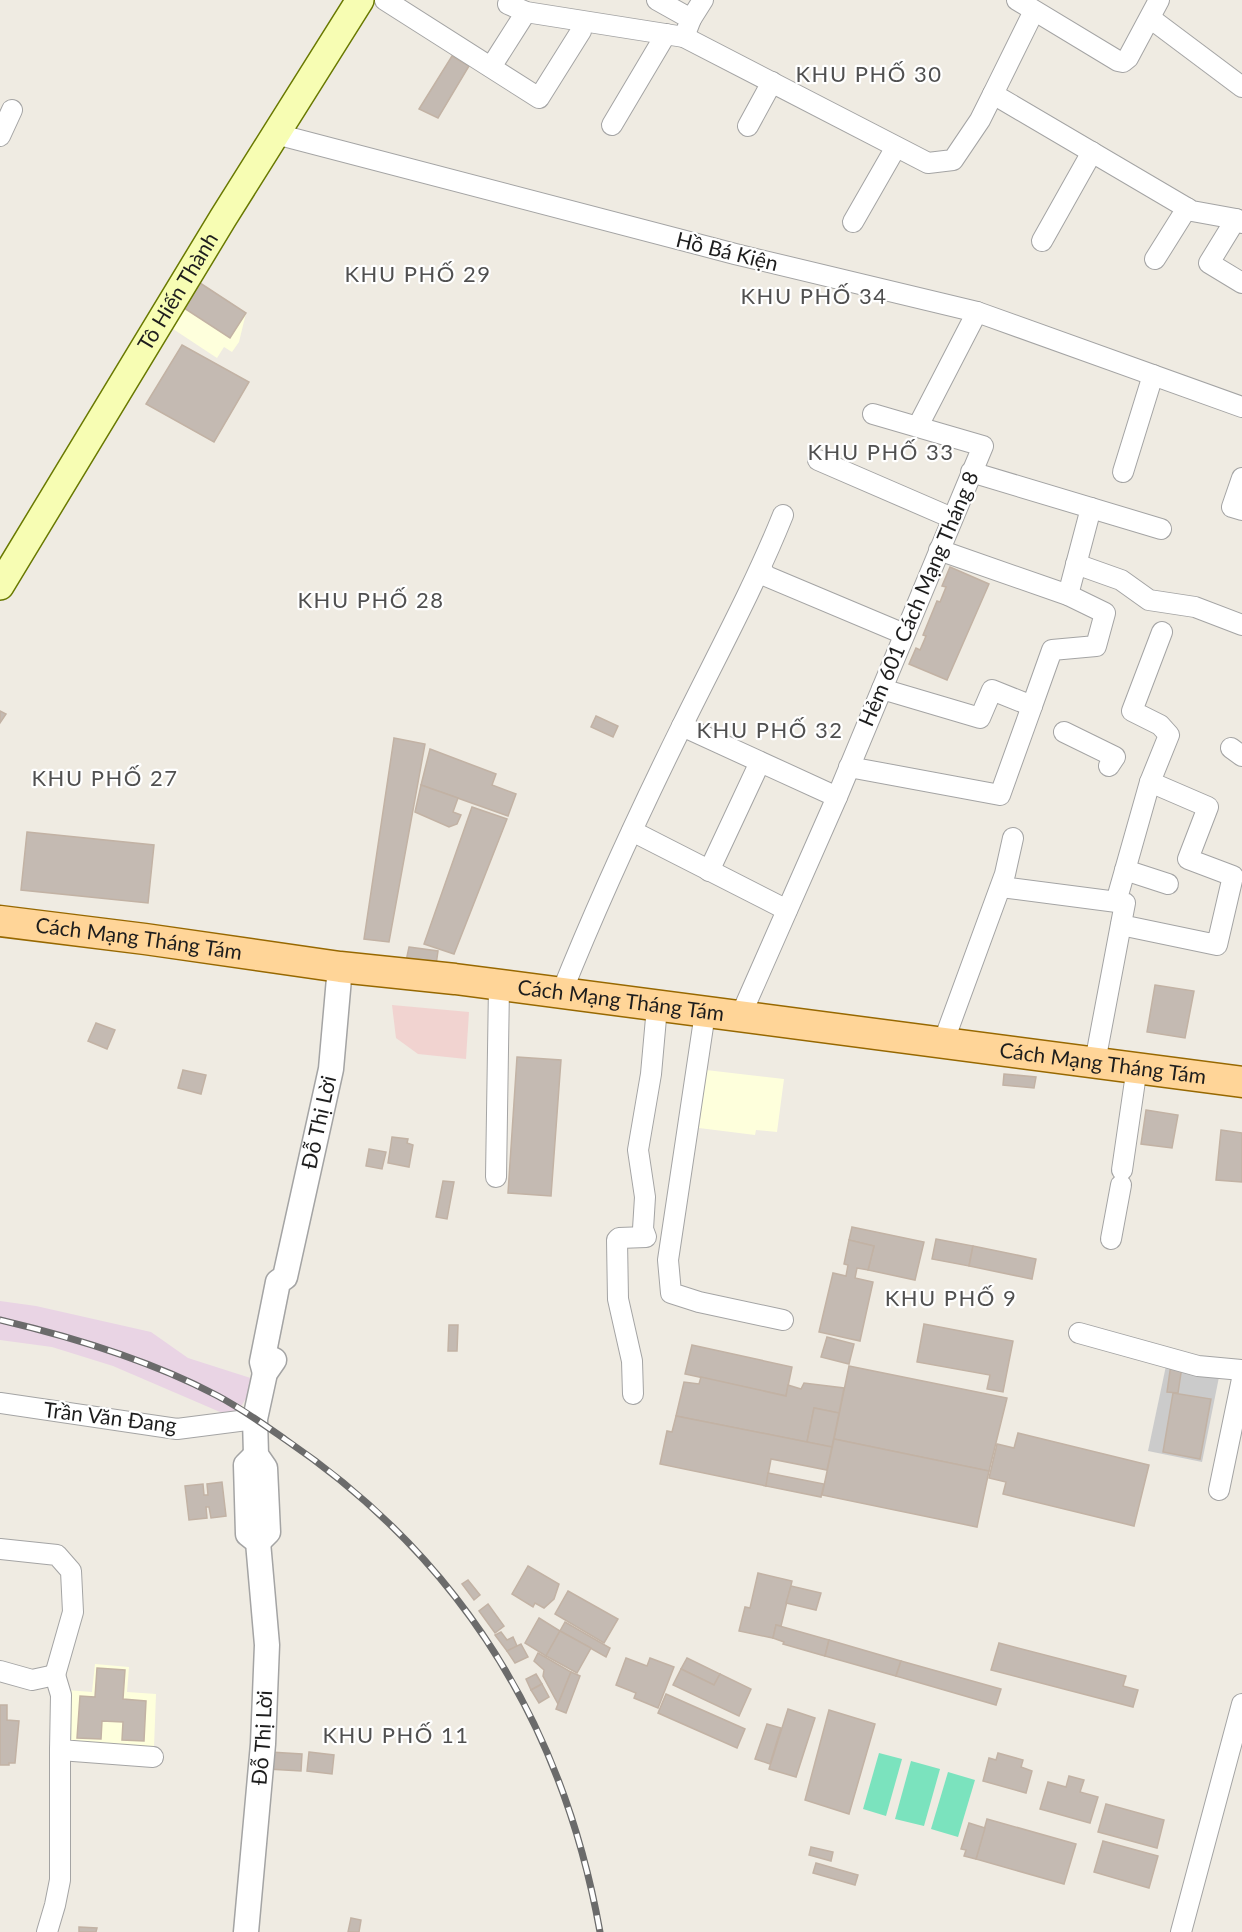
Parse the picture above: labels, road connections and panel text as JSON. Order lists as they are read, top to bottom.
{
  "streets": {
    "main road": ["Tô Hiến Thành", "Cách Mạng Tháng Tám"],
    "street": [
      "Hồ Bá Kiện",
      "Hẻm 601 Cách Mạng Tháng 8",
      "Đỗ Thị Lời",
      "Trần Văn Ðang"
    ]
  },
  "crossings": [
    ["Hồ Bá Kiện", "Tô Hiến Thành"],
    ["Hẻm 601 Cách Mạng Tháng 8", "Cách Mạng Tháng Tám"],
    ["Cách Mạng Tháng Tám", "Đỗ Thị Lời"],
    ["Đỗ Thị Lời", "Trần Văn Ðang"]
  ],
  "districts": [
    "KHU PHỐ 30",
    "KHU PHỐ 29",
    "KHU PHỐ 34",
    "KHU PHỐ 33",
    "KHU PHỐ 28",
    "KHU PHỐ 32",
    "KHU PHỐ 27",
    "KHU PHỐ 9",
    "KHU PHỐ 11"
  ]
}
